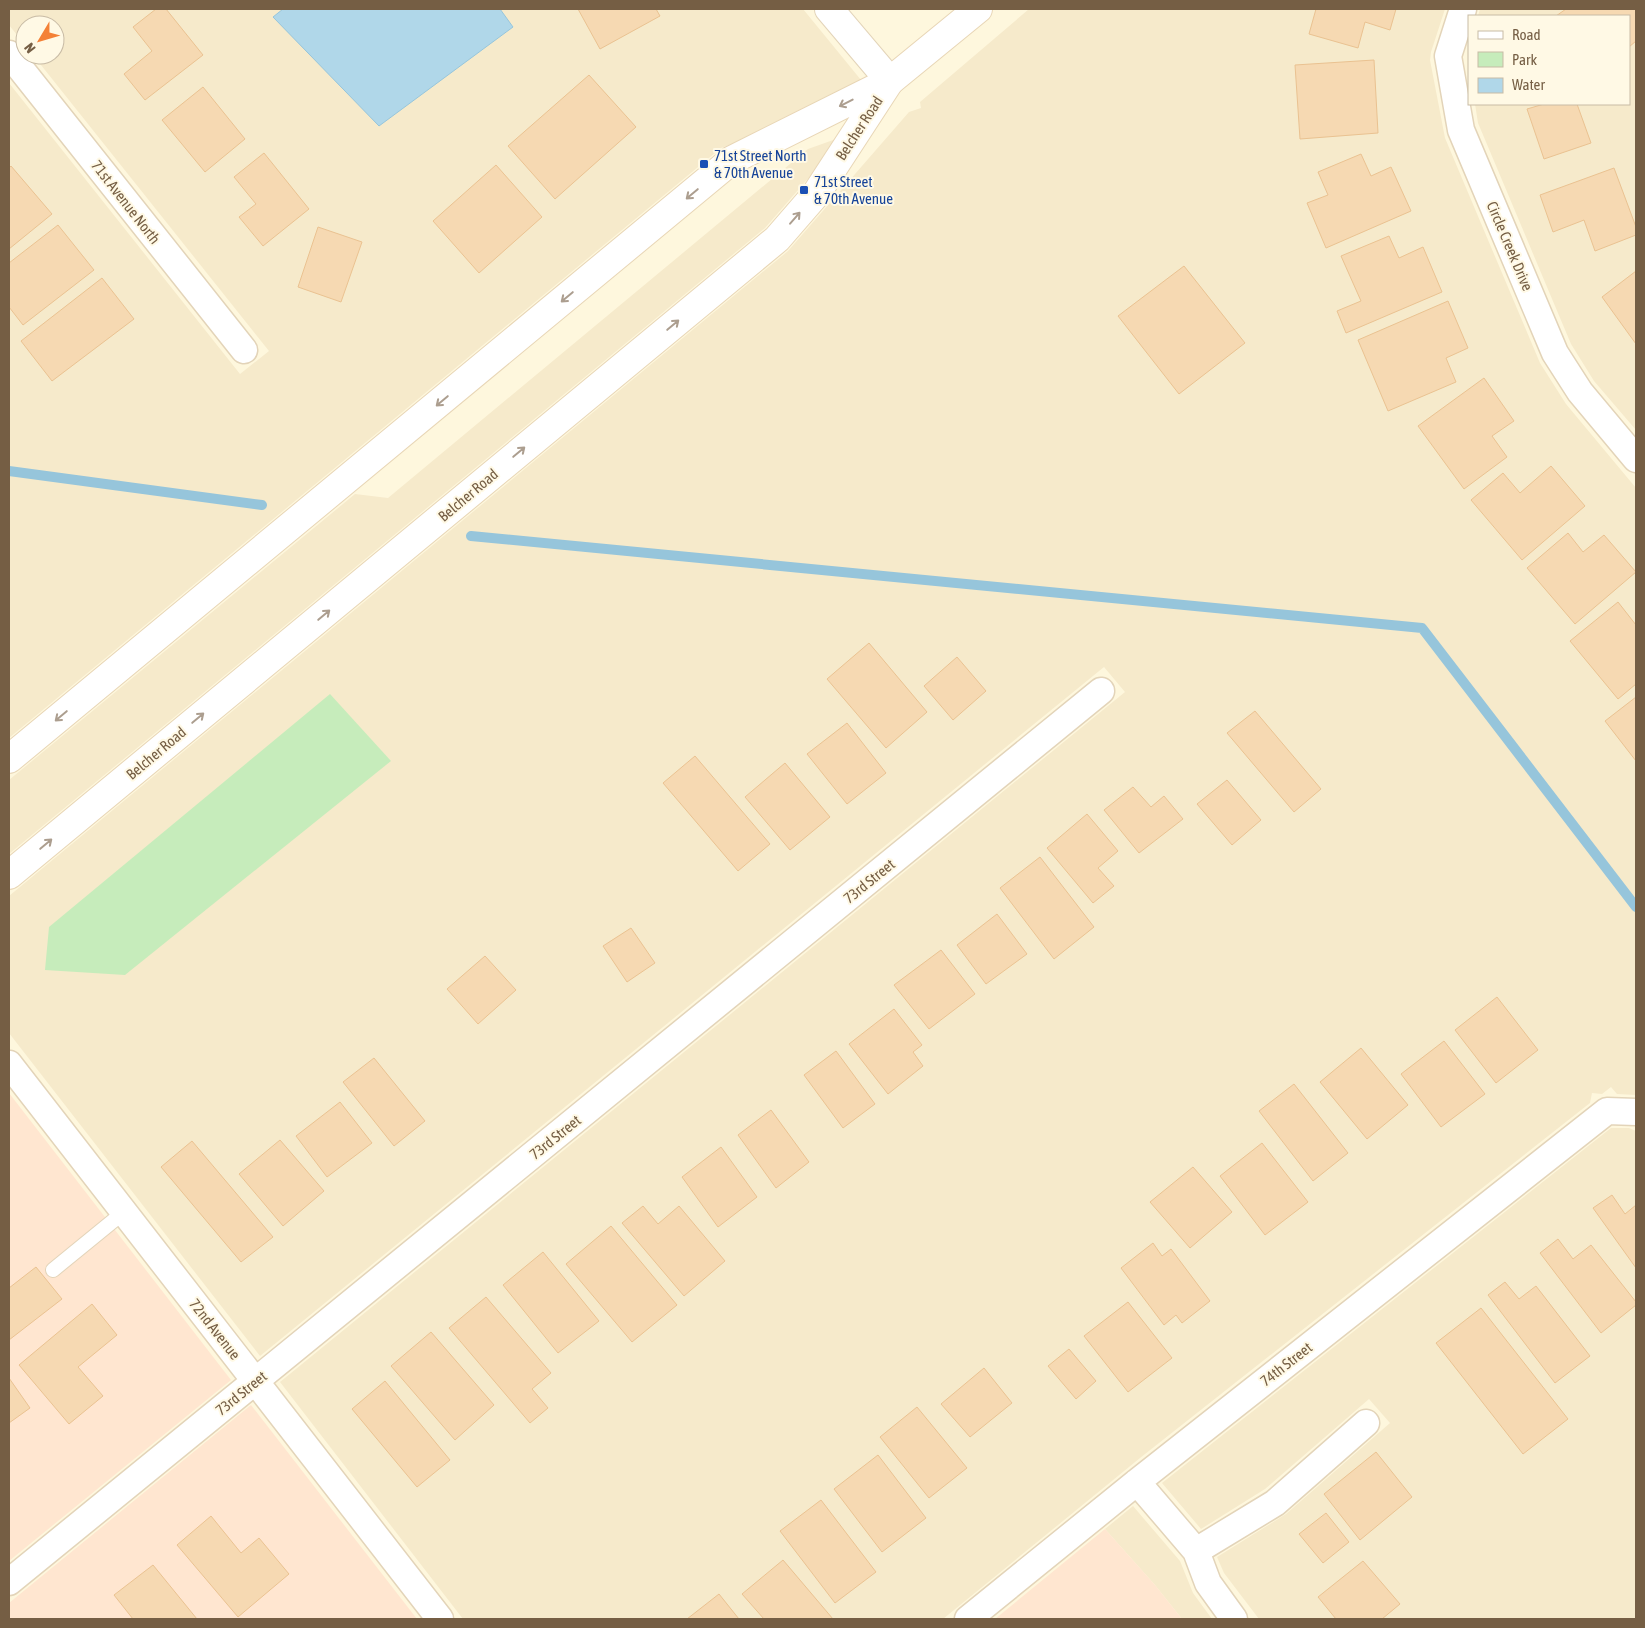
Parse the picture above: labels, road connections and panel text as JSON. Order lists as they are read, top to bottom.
{
  "streets": {
    "main road": ["Belcher Road"],
    "street": [
      "71st Avenue North",
      "Circle Creek Drive",
      "73rd Street",
      "72nd Avenue",
      "74th Street"
    ]
  },
  "crossings": [
    ["73rd Street", "72nd Avenue"]
  ],
  "places": {
    "transit": ["71st Street North & 70th Avenue", "71st Street & 70th Avenue"]
  },
  "legend": ["Road", "Park", "Water"],
  "north": "bottom left"
}
